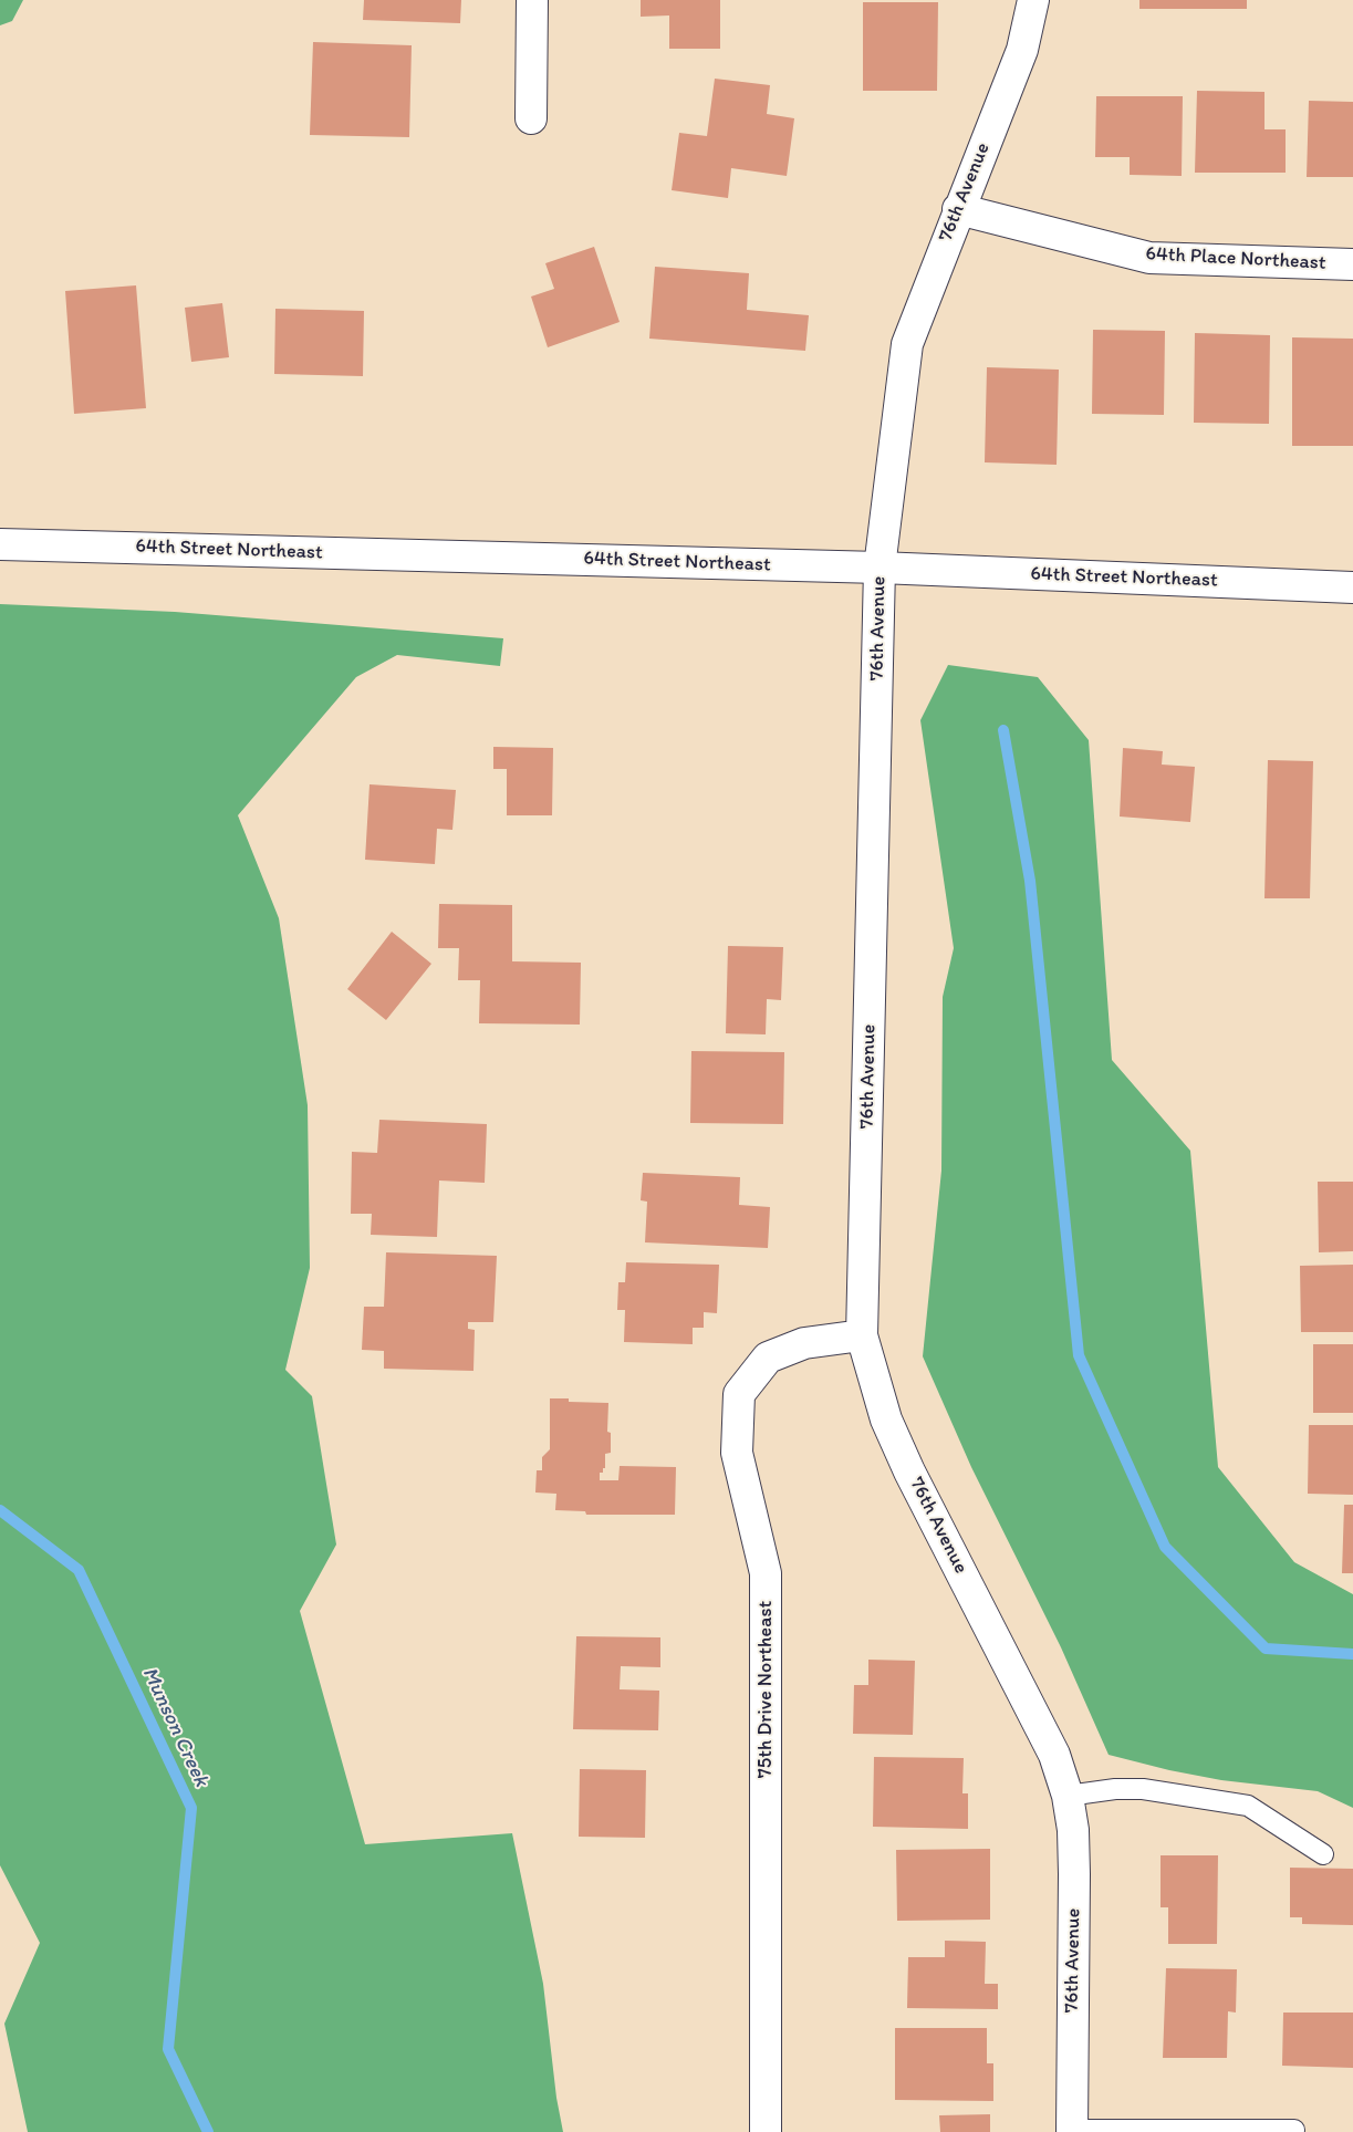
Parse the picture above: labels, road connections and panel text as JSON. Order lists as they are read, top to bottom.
{
  "streets": {
    "street": [
      "76th Avenue",
      "64th Place Northeast",
      "64th Street Northeast",
      "75th Drive Northeast"
    ]
  },
  "crossings": [
    ["76th Avenue", "64th Place Northeast"],
    ["76th Avenue", "64th Street Northeast"],
    ["76th Avenue", "75th Drive Northeast"]
  ],
  "water": ["Munson Creek"]
}
